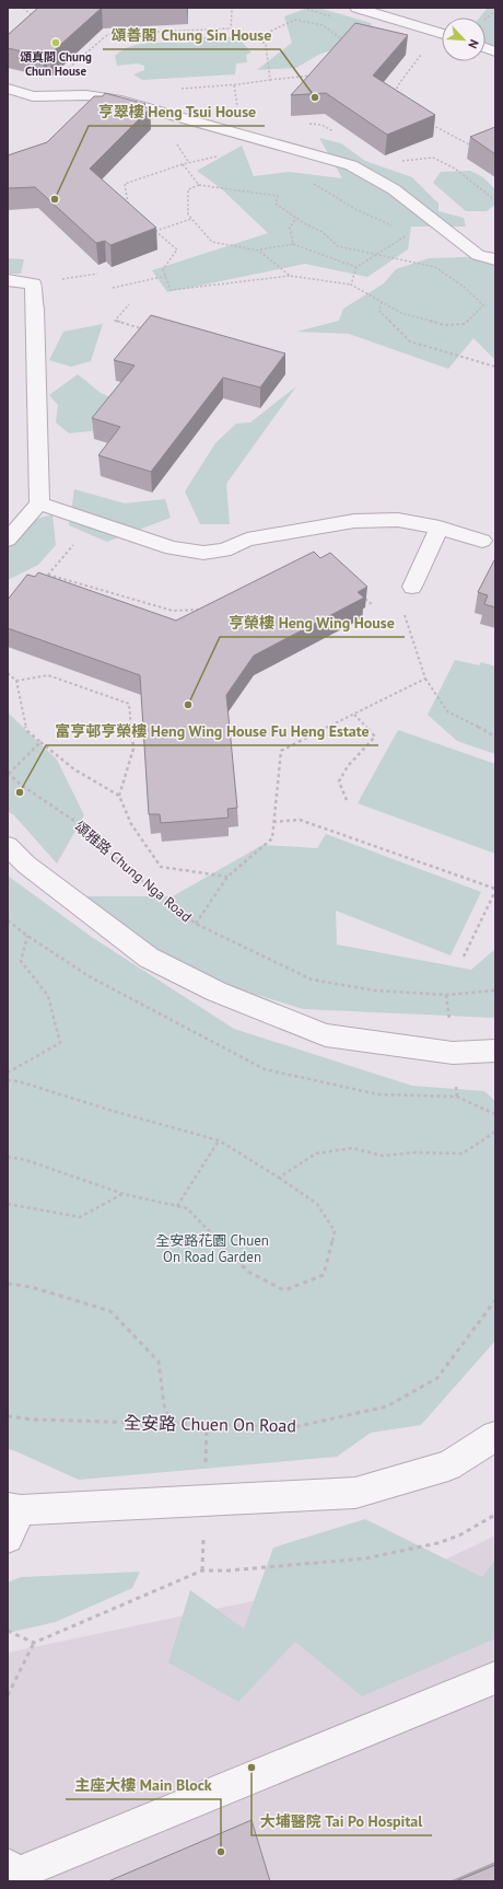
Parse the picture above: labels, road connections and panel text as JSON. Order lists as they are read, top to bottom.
{
  "streets": {
    "path": ["頌雅路 Chung Nga Road", "全安路 Chuen On Road"]
  },
  "parks": ["全安路花園 Chuen On Road Garden"],
  "places": [
    "頌真閣 Chung Chun House",
    "頌善閣 Chung Sin House",
    "亨翠樓 Heng Tsui House",
    "亨榮樓 Heng Wing House",
    "富亨邨亨榮樓 Heng Wing House Fu Heng Estate",
    "大埔醫院 Tai Po Hospital",
    "主座大樓 Main Block"
  ],
  "north": "bottom right"
}
